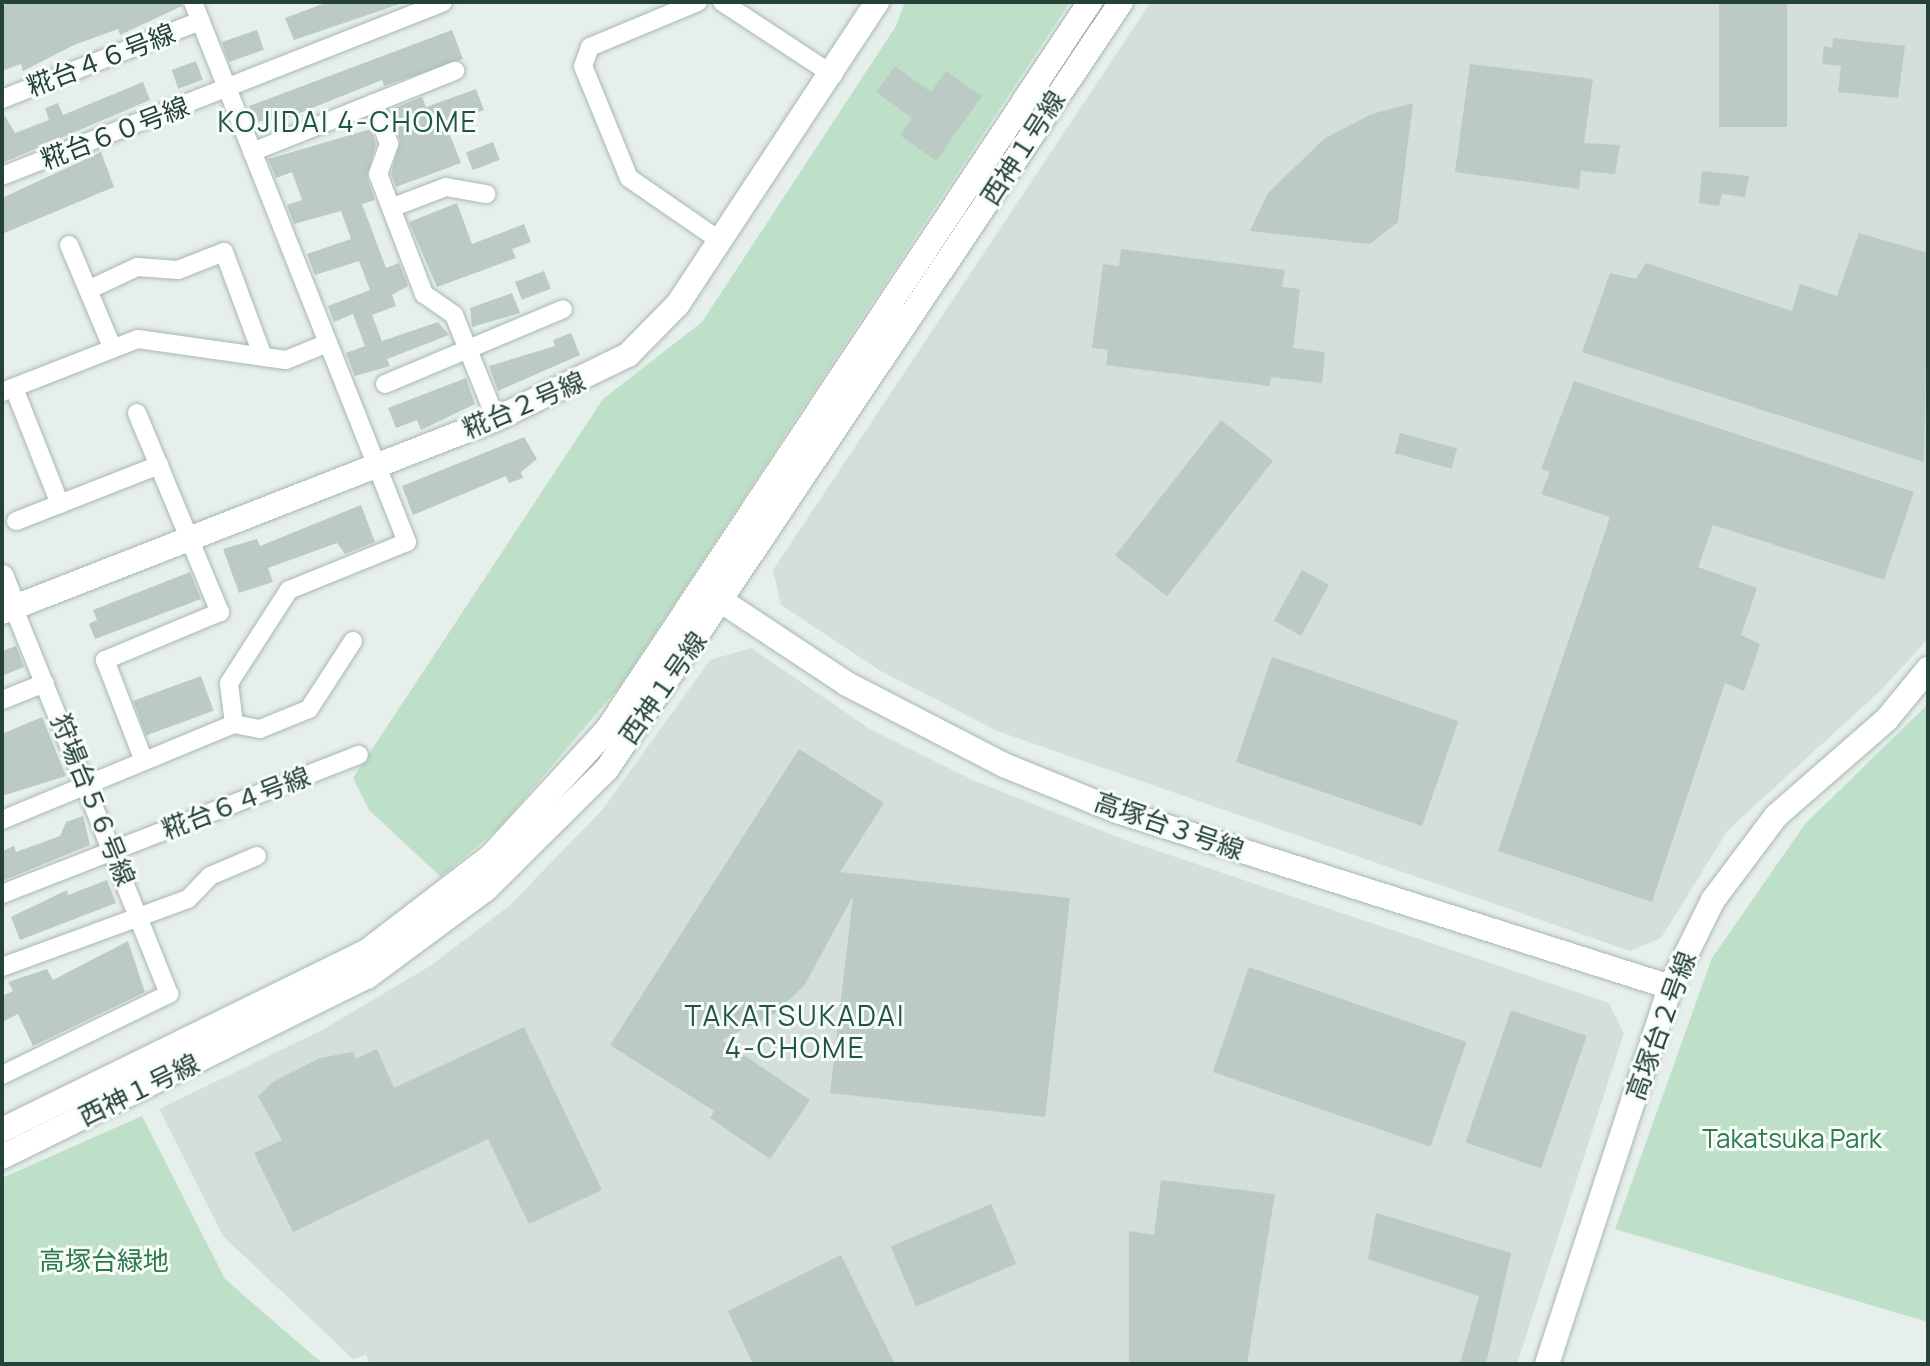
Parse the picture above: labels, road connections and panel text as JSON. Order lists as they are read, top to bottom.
{
  "streets": {
    "street": [
      "糀台４６号線",
      "糀台６０号線",
      "西神１号線",
      "糀台２号線",
      "狩場台５６号線",
      "糀台６４号線",
      "高塚台３号線",
      "高塚台２号線"
    ]
  },
  "crossings": [
    ["西神１号線", "高塚台３号線"],
    ["糀台２号線", "狩場台５６号線"],
    ["狩場台５６号線", "糀台６４号線"],
    ["高塚台３号線", "高塚台２号線"]
  ],
  "districts": ["KOJIDAI 4-CHOME", "TAKATSUKADAI 4-CHOME"],
  "parks": ["Takatsuka Park", "高塚台緑地"]
}
